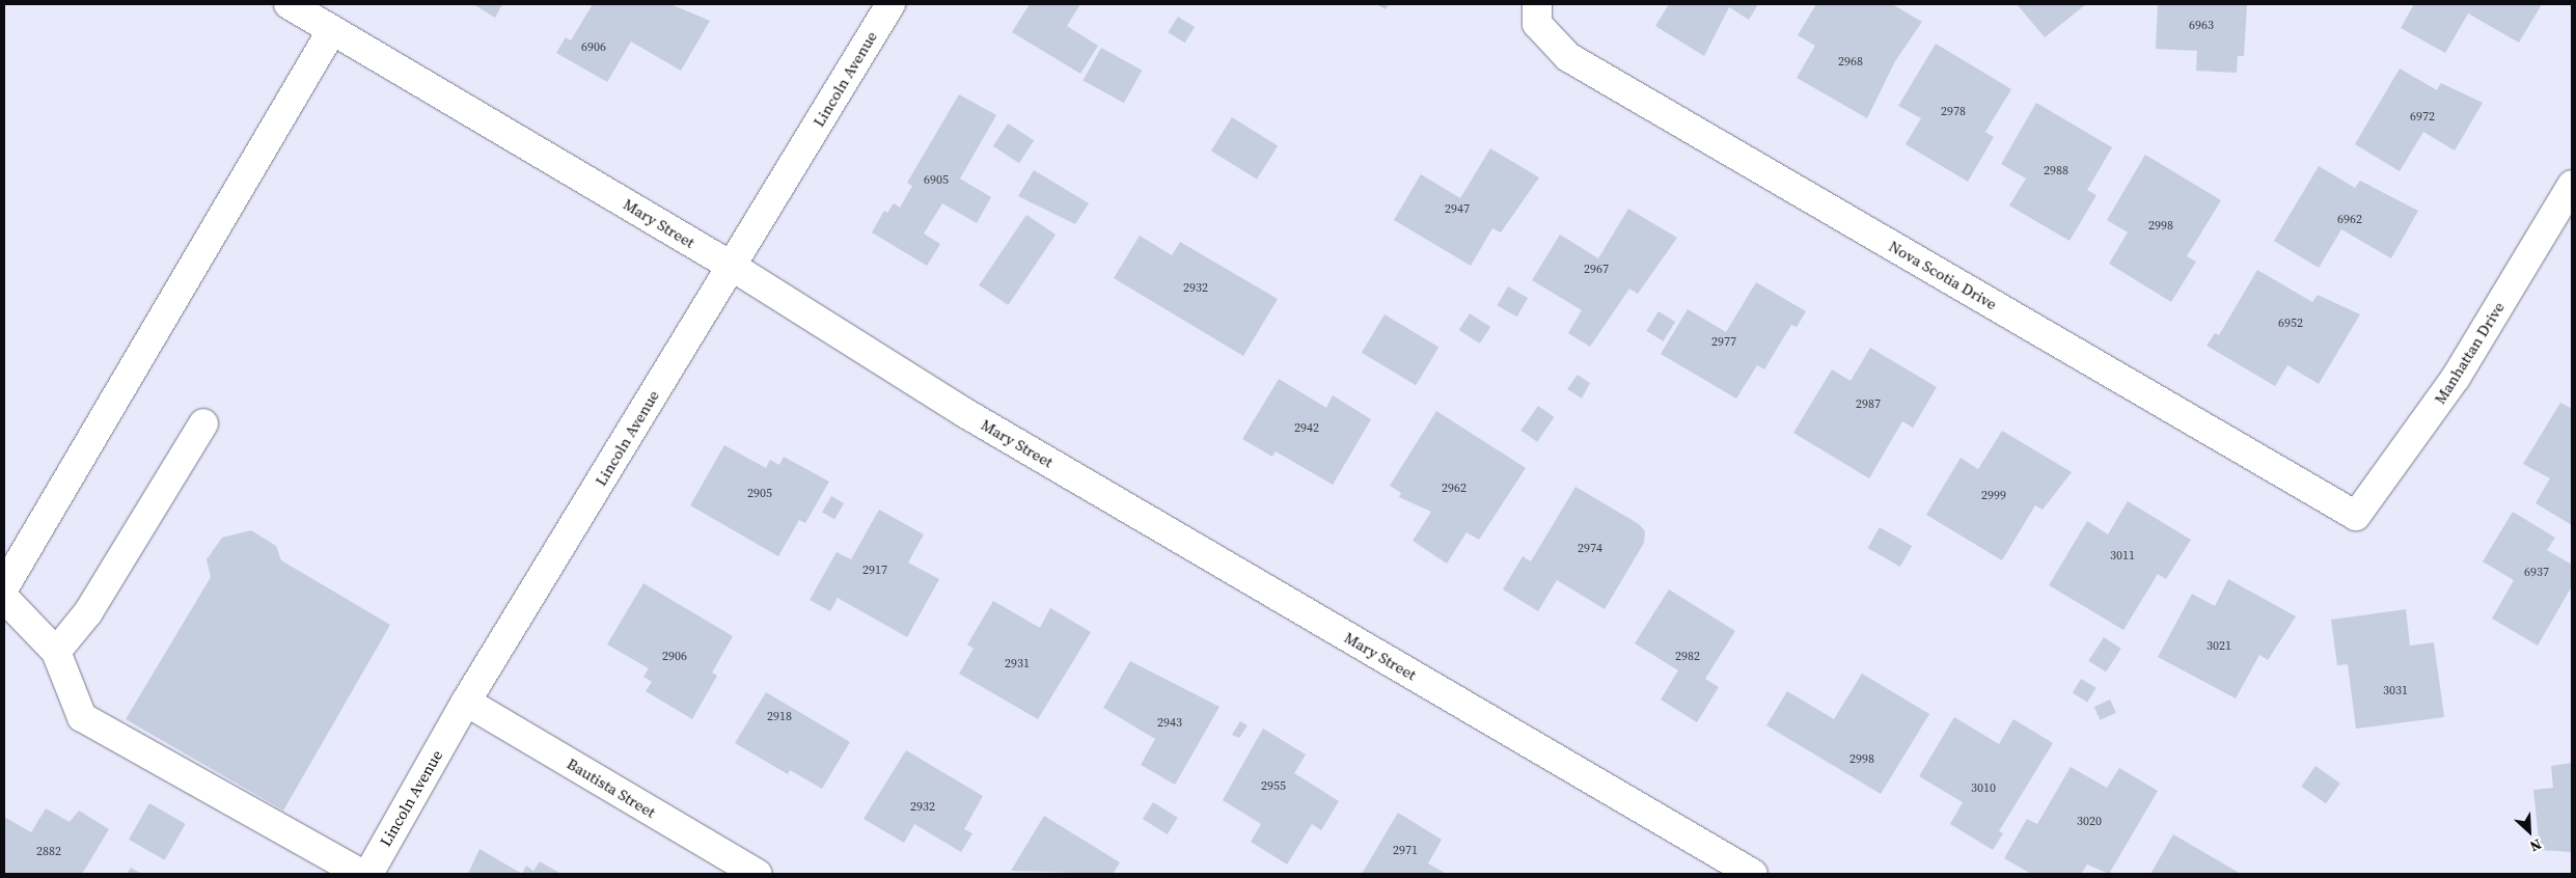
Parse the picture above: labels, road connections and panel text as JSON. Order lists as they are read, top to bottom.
{
  "streets": {
    "street": [
      "Lincoln Avenue",
      "Mary Street",
      "Nova Scotia Drive",
      "Manhattan Drive",
      "Bautista Street"
    ]
  },
  "crossings": [
    ["Lincoln Avenue", "Mary Street"],
    ["Lincoln Avenue", "Bautista Street"],
    ["Nova Scotia Drive", "Manhattan Drive"]
  ],
  "house_numbers": [
    "6963",
    "6906",
    "2968",
    "2978",
    "6972",
    "2988",
    "6905",
    "2947",
    "6962",
    "2998",
    "2967",
    "2932",
    "6952",
    "2977",
    "2987",
    "2942",
    "2962",
    "2905",
    "2999",
    "2974",
    "3011",
    "2917",
    "6937",
    "3021",
    "2906",
    "2982",
    "2931",
    "3031",
    "2918",
    "2943",
    "2998",
    "2955",
    "3010",
    "2932",
    "3020",
    "2971",
    "2882"
  ],
  "north": "bottom right"
}
